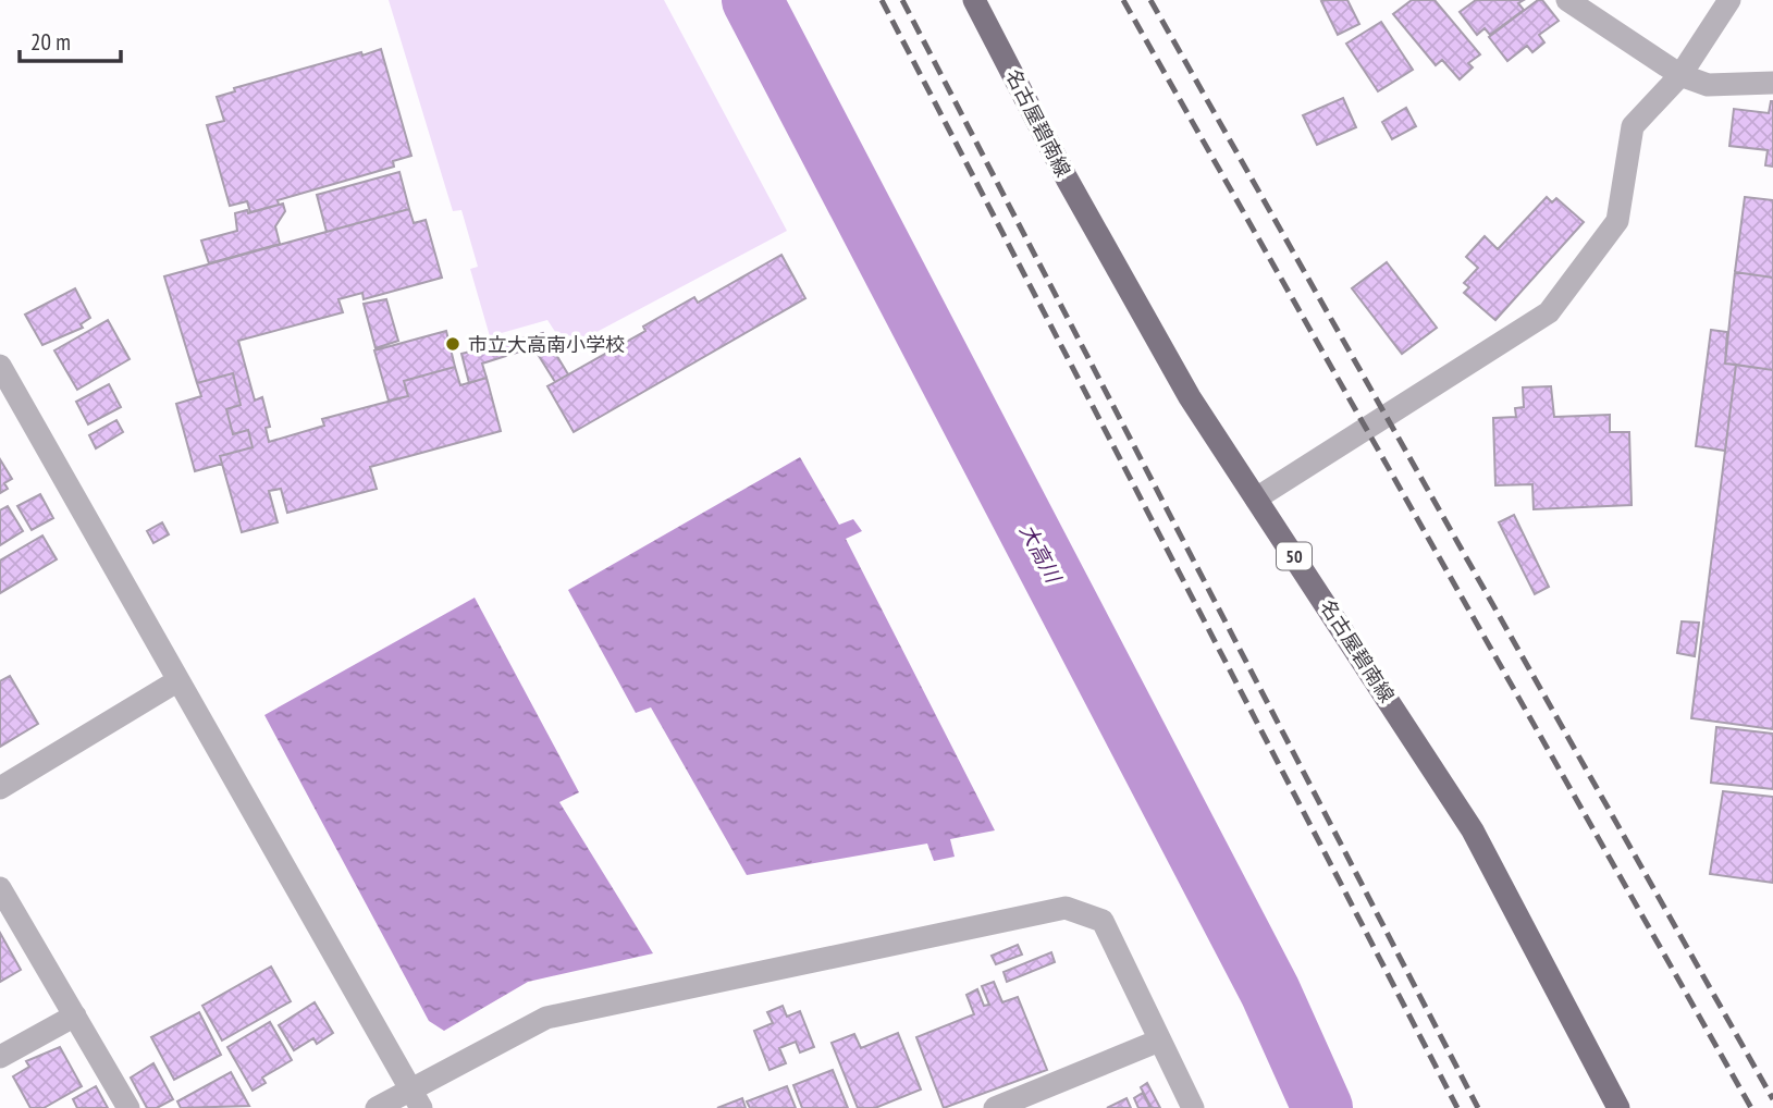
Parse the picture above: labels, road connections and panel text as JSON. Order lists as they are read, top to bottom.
{
  "streets": {
    "main road": ["名古屋碧南線", "50"]
  },
  "water": ["大高川"],
  "places": ["市立大高南小学校"],
  "scale_bar": "20 m"
}
